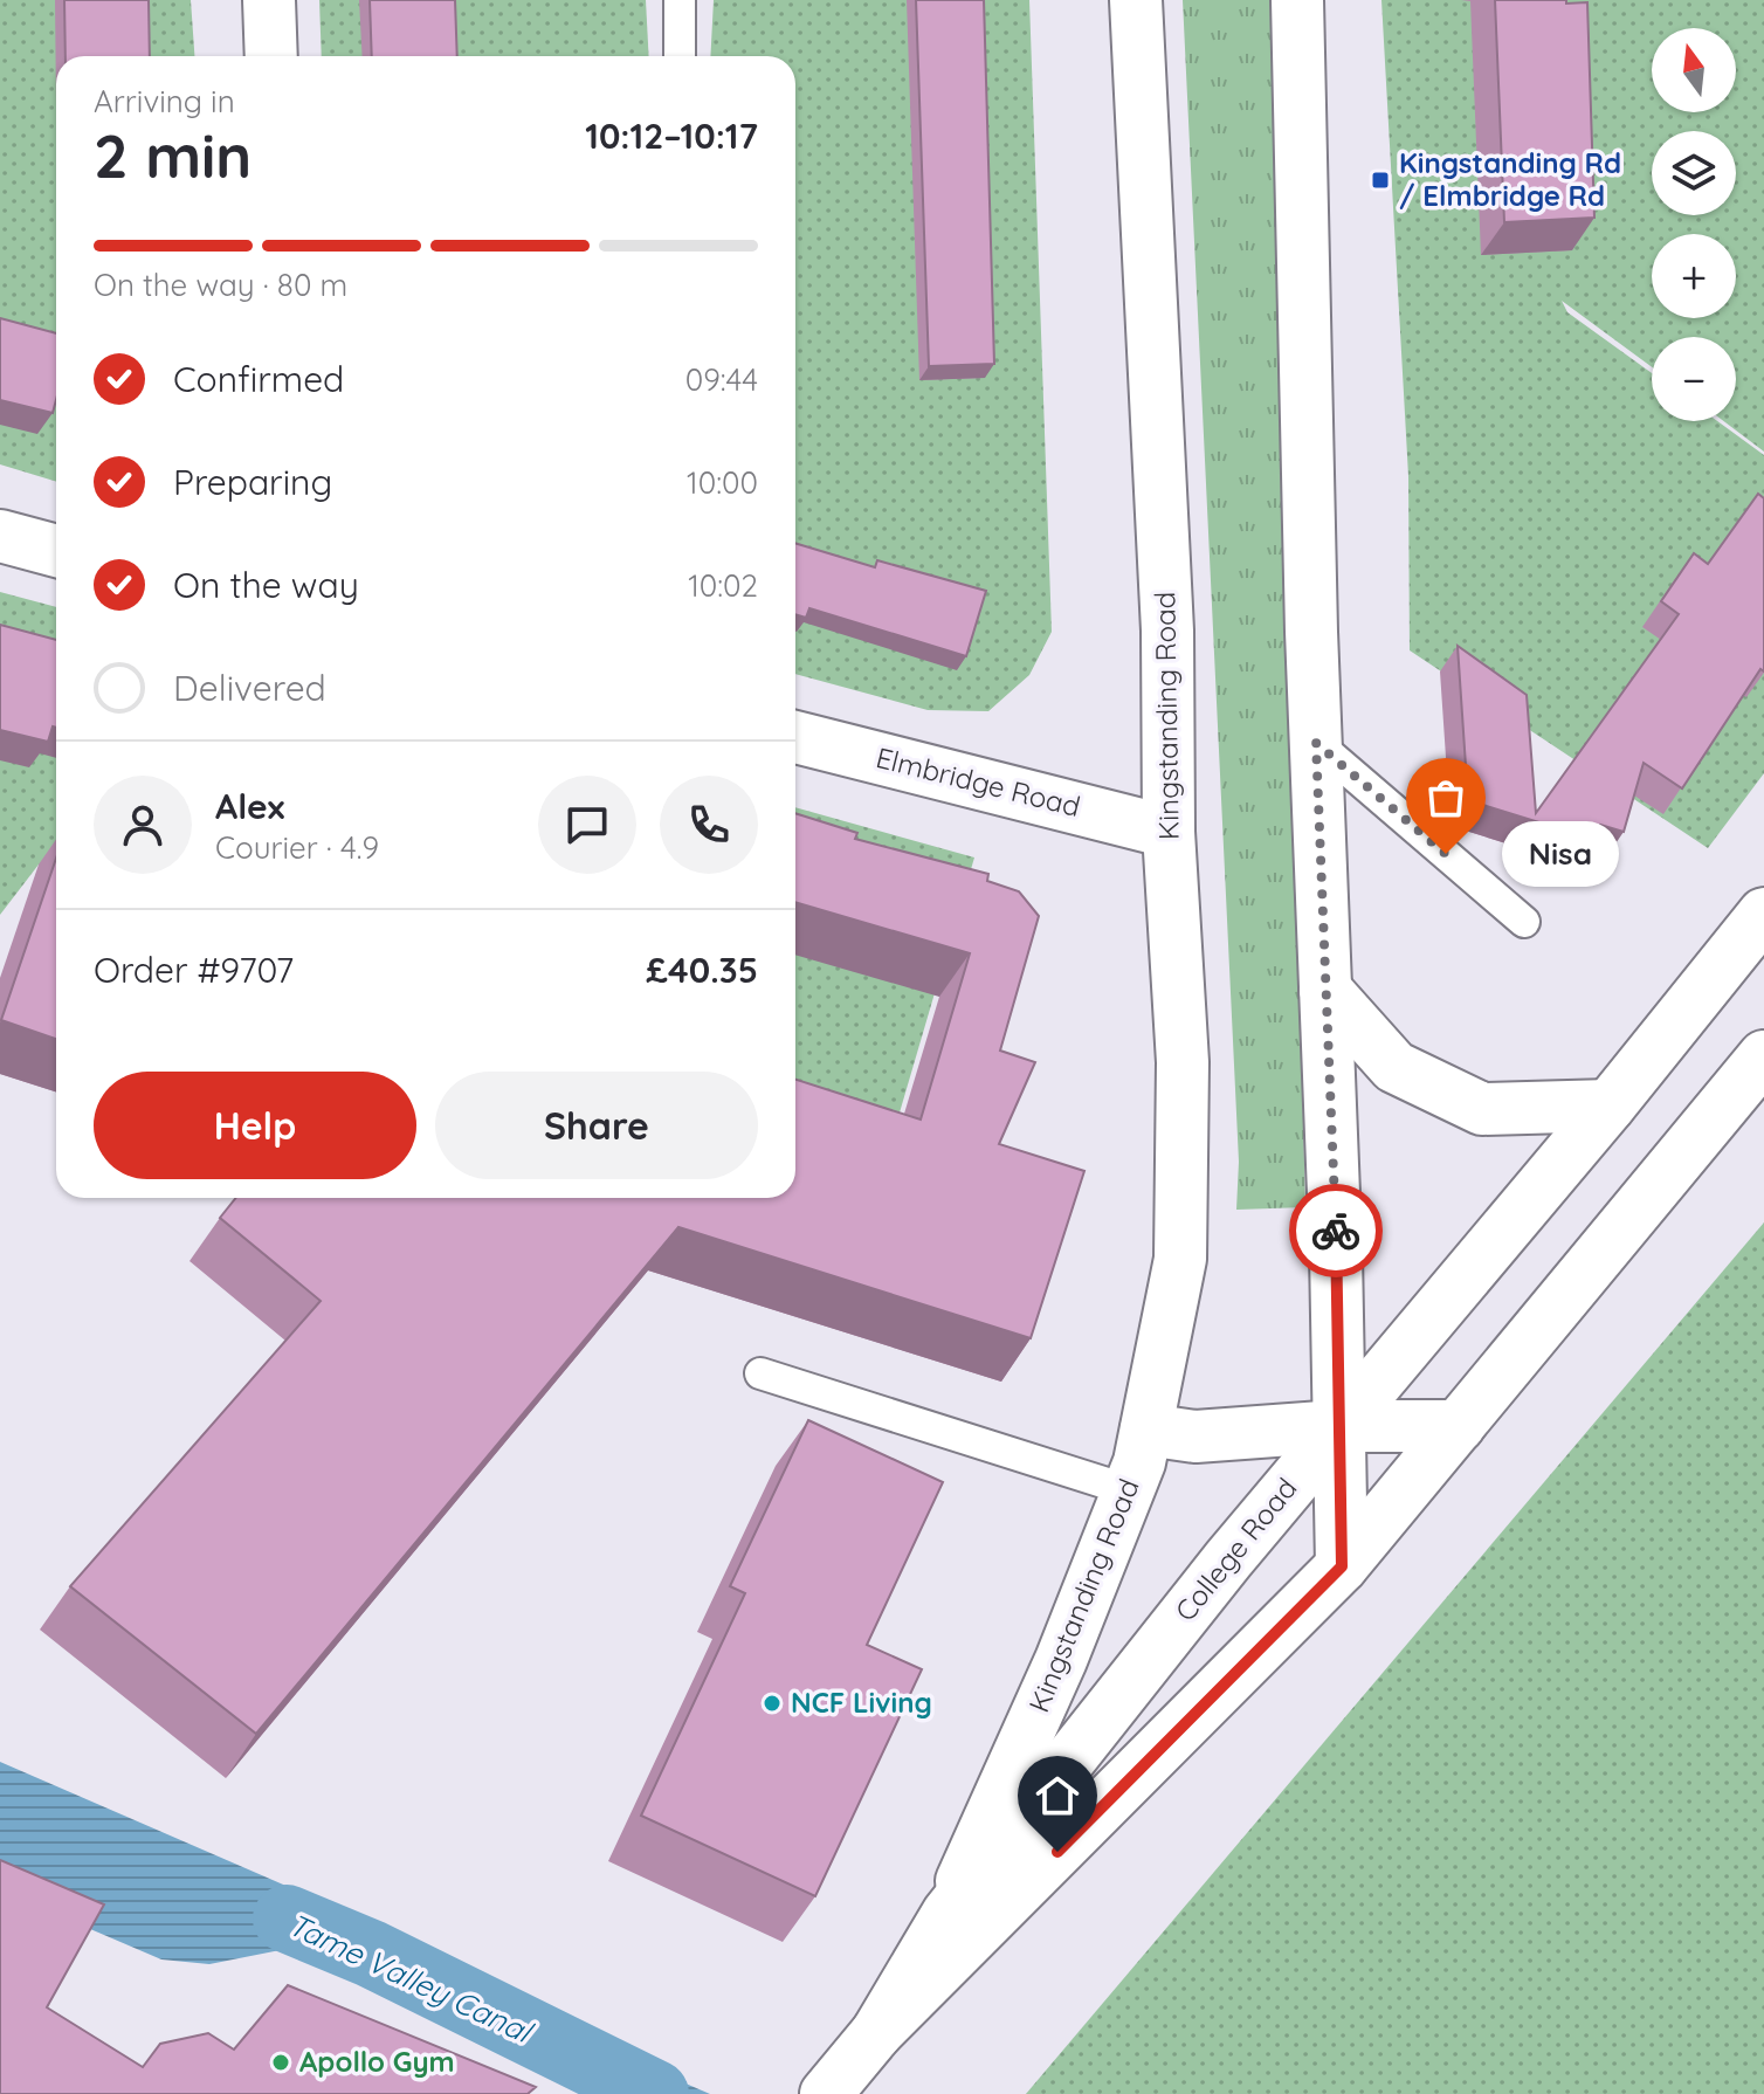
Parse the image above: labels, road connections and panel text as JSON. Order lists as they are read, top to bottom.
{
  "streets": {
    "main road": ["Kingstanding Road", "Elmbridge Road", "College Road"]
  },
  "crossings": [
    ["Kingstanding Road", "Elmbridge Road"],
    ["Kingstanding Road", "College Road"]
  ],
  "water": ["Tame Valley Canal"],
  "places": {
    "transit": ["Kingstanding Rd / Elmbridge Rd"],
    "other": ["Nisa", "NCF Living", "Apollo Gym"]
  },
  "north": "top",
  "page": {
    "map_buttons": ["+", "−"],
    "heading": ["2 min", "Arriving in", "10:12–10:17"],
    "panel": [
      "Alex",
      "Courier · 4.9",
      "Order #9707",
      "£40.35"
    ],
    "bar": "On the way · 80 m",
    "list": [
      ["Confirmed", "09:44"],
      ["Preparing", "10:00"],
      ["On the way", "10:02"],
      "Delivered"
    ],
    "bubble": "Nisa",
    "buttons": ["Help", "Share"]
  }
}
